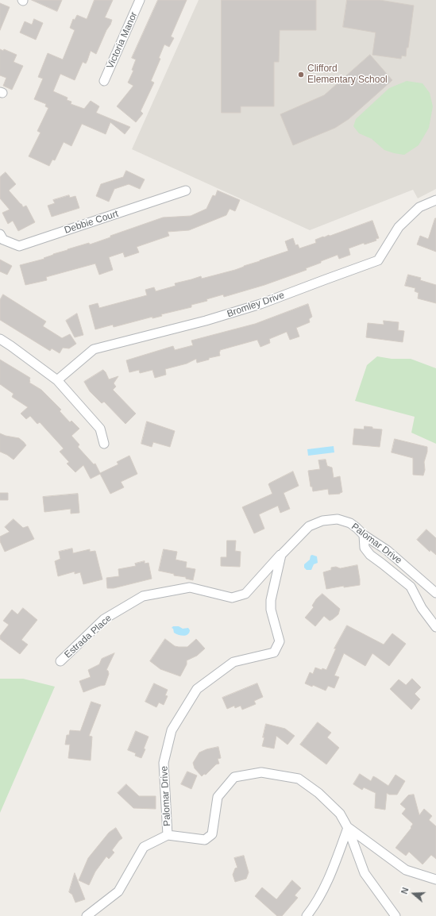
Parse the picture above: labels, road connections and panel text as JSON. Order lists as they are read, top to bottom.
{
  "streets": {
    "street": [
      "Victoria Manor",
      "Debbie Court",
      "Bromley Drive",
      "Palomar Drive",
      "Estrada Place"
    ]
  },
  "crossings": [
    ["Palomar Drive", "Estrada Place"]
  ],
  "places": ["Clifford Elementary School"],
  "north": "left"
}
